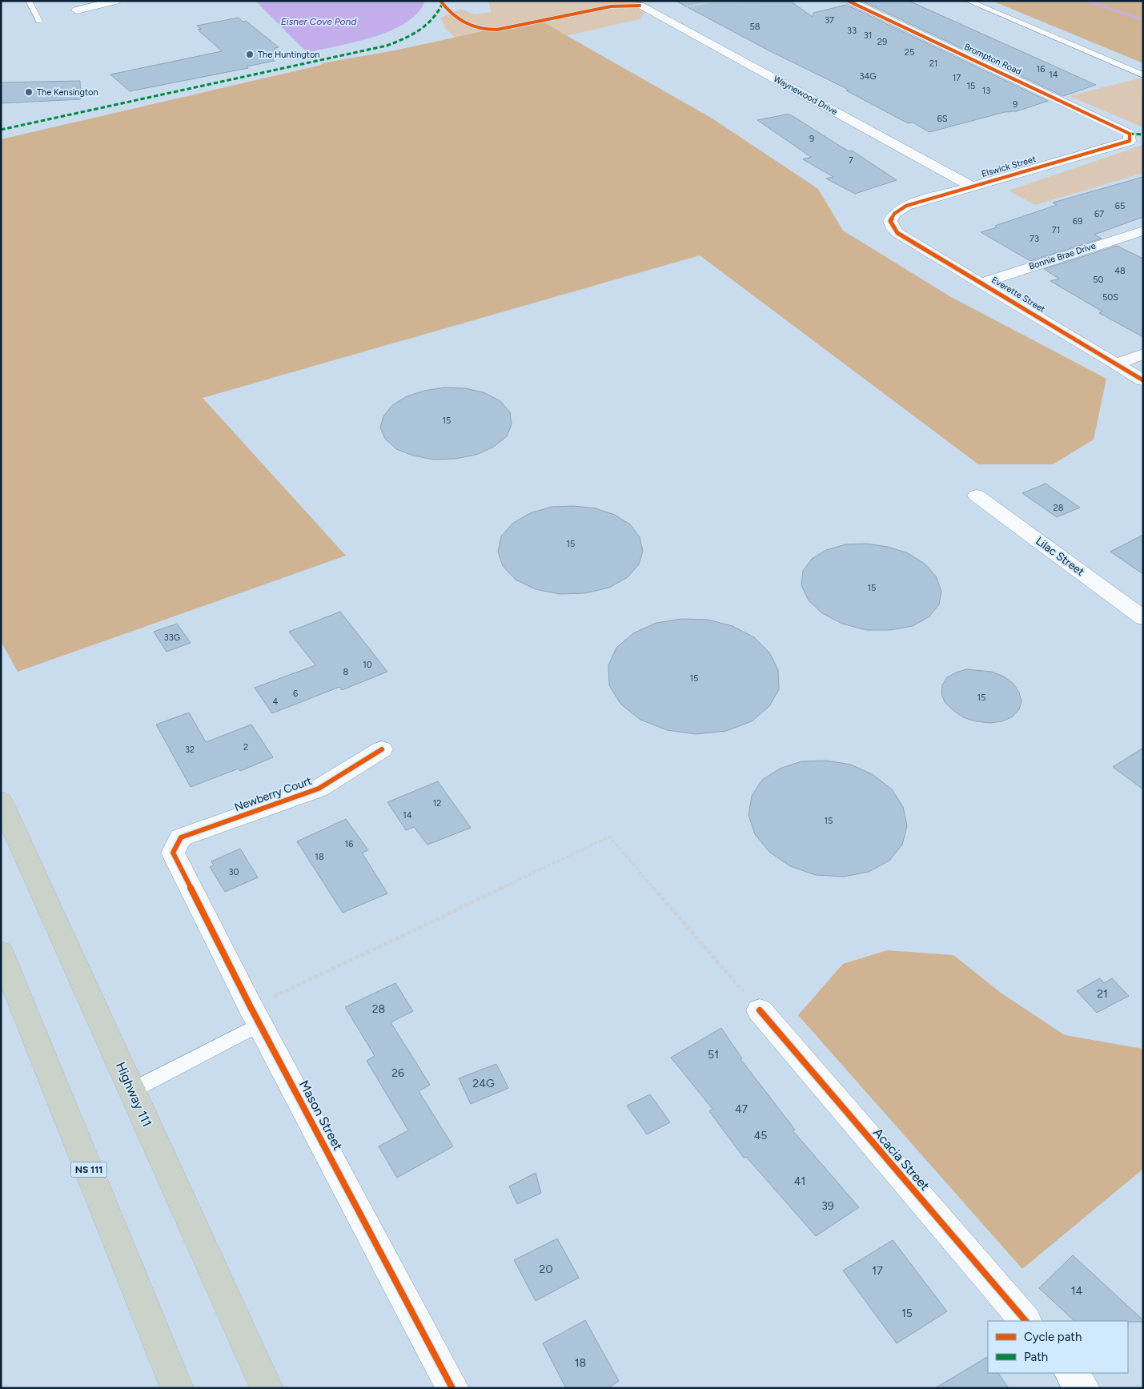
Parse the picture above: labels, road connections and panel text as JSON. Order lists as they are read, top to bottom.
{
  "streets": {
    "highway": ["Highway 111", "NS 111"],
    "street": [
      "Brompton Road",
      "Waynewood Drive",
      "Elswick Street",
      "Bonnie Brae Drive",
      "Everette Street",
      "Lilac Street",
      "Newberry Court",
      "Mason Street",
      "Acacia Street"
    ]
  },
  "crossings": [
    ["Brompton Road", "Elswick Street"],
    ["Waynewood Drive", "Elswick Street"],
    ["Elswick Street", "Everette Street"],
    ["Bonnie Brae Drive", "Everette Street"],
    ["Newberry Court", "Mason Street"]
  ],
  "water": ["Eisner Cove Pond"],
  "places": ["The Huntington", "The Kensington"],
  "house_numbers": [
    "37",
    "58",
    "33",
    "31",
    "29",
    "25",
    "21",
    "16",
    "14",
    "34G",
    "17",
    "15",
    "13",
    "9",
    "6S",
    "9",
    "7",
    "65",
    "67",
    "69",
    "71",
    "73",
    "48",
    "50",
    "50S",
    "15",
    "28",
    "15",
    "15",
    "33G",
    "10",
    "8",
    "15",
    "6",
    "15",
    "4",
    "2",
    "32",
    "12",
    "14",
    "15",
    "16",
    "18",
    "30",
    "21",
    "28",
    "51",
    "26",
    "24G",
    "47",
    "45",
    "41",
    "39",
    "20",
    "17",
    "14",
    "15",
    "18"
  ],
  "legend": ["Cycle path", "Path"]
}
